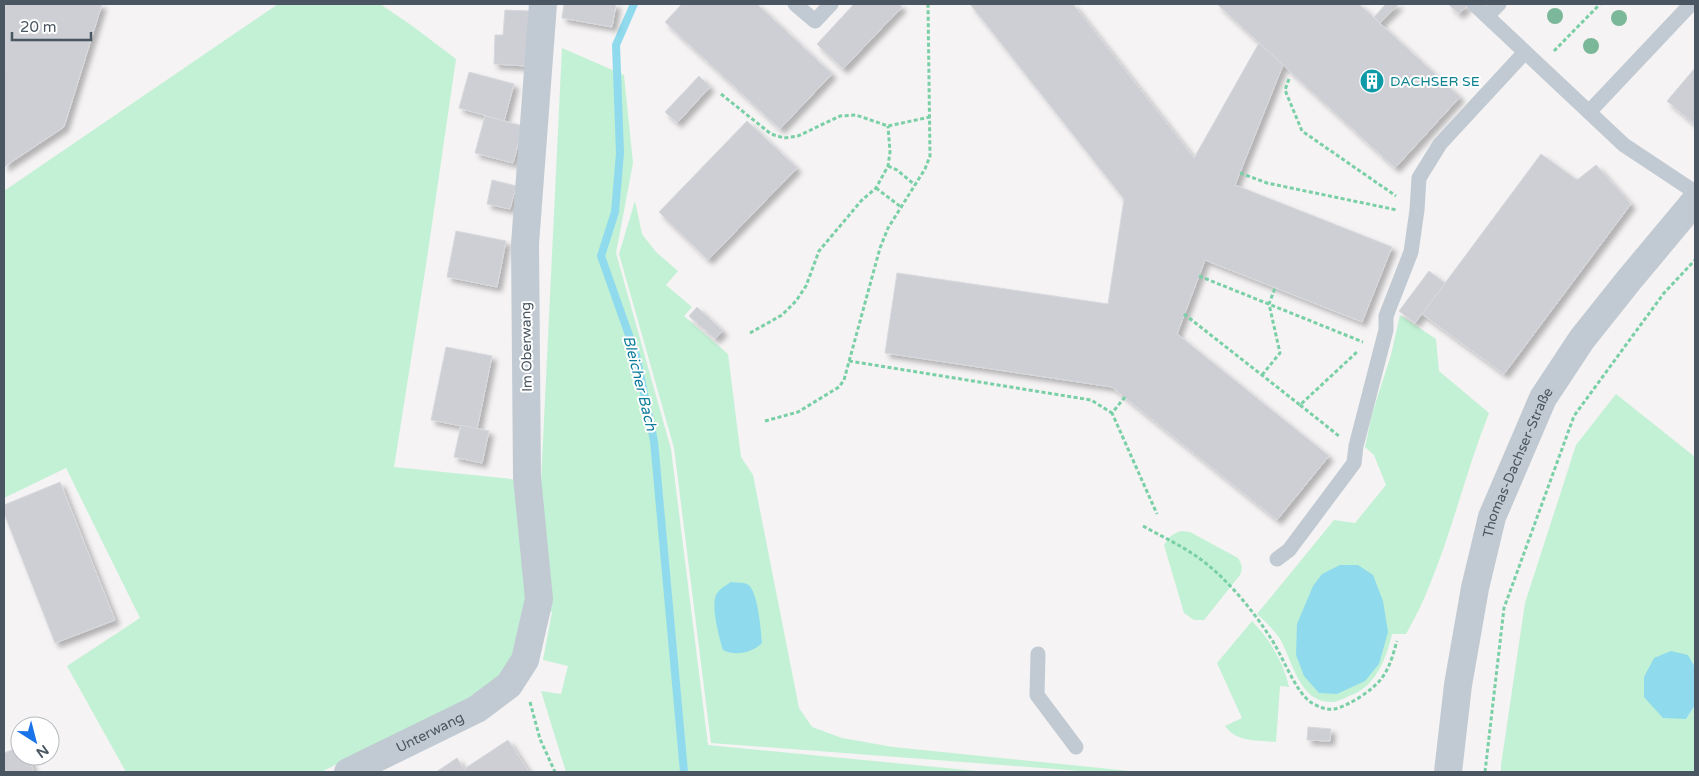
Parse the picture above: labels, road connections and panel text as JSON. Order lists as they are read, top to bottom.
{
  "streets": {
    "street": ["Im Oberwang", "Thomas-Dachser-Straße", "Unterwang"]
  },
  "crossings": [
    ["Im Oberwang", "Unterwang"]
  ],
  "water": ["Bleicher Bach"],
  "places": {
    "building": ["DACHSER SE"]
  },
  "scale_bar": "20 m",
  "north": "bottom right"
}
